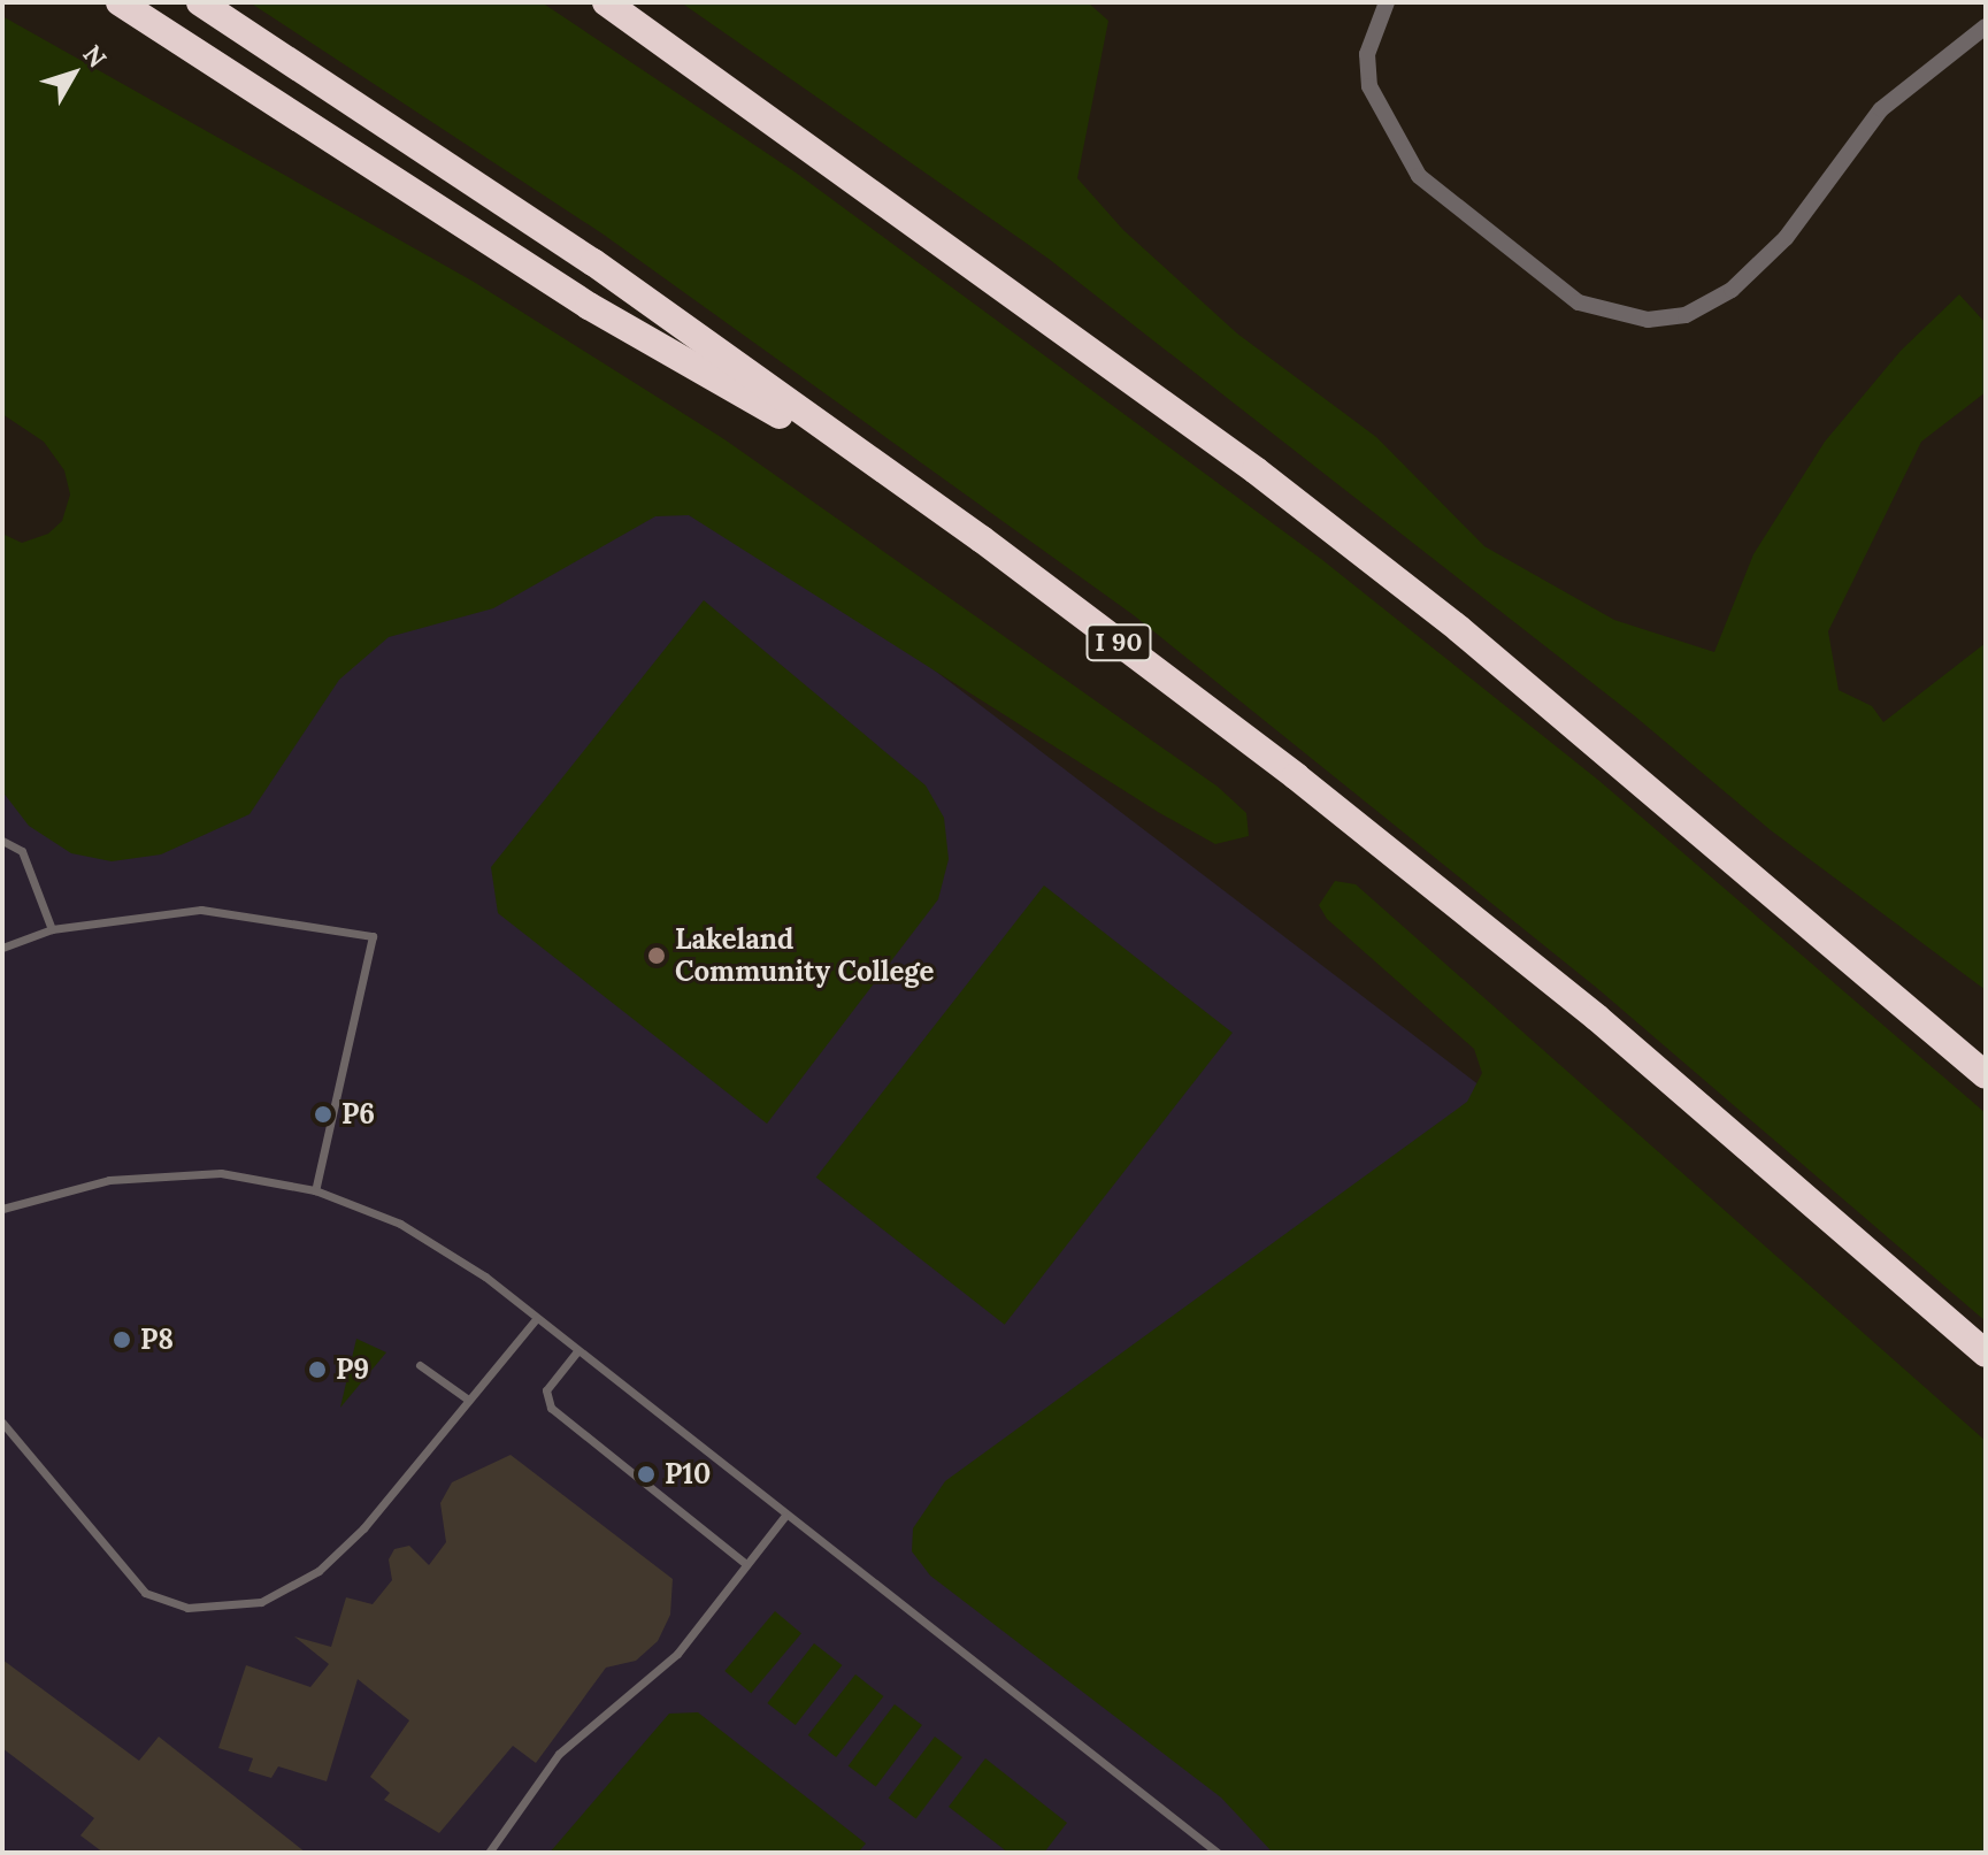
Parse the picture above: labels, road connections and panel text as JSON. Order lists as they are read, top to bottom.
{
  "streets": {
    "highway": ["I 90"]
  },
  "places": [
    "Lakeland Community College",
    "P6",
    "P8",
    "P9",
    "P10"
  ],
  "north": "top right"
}
